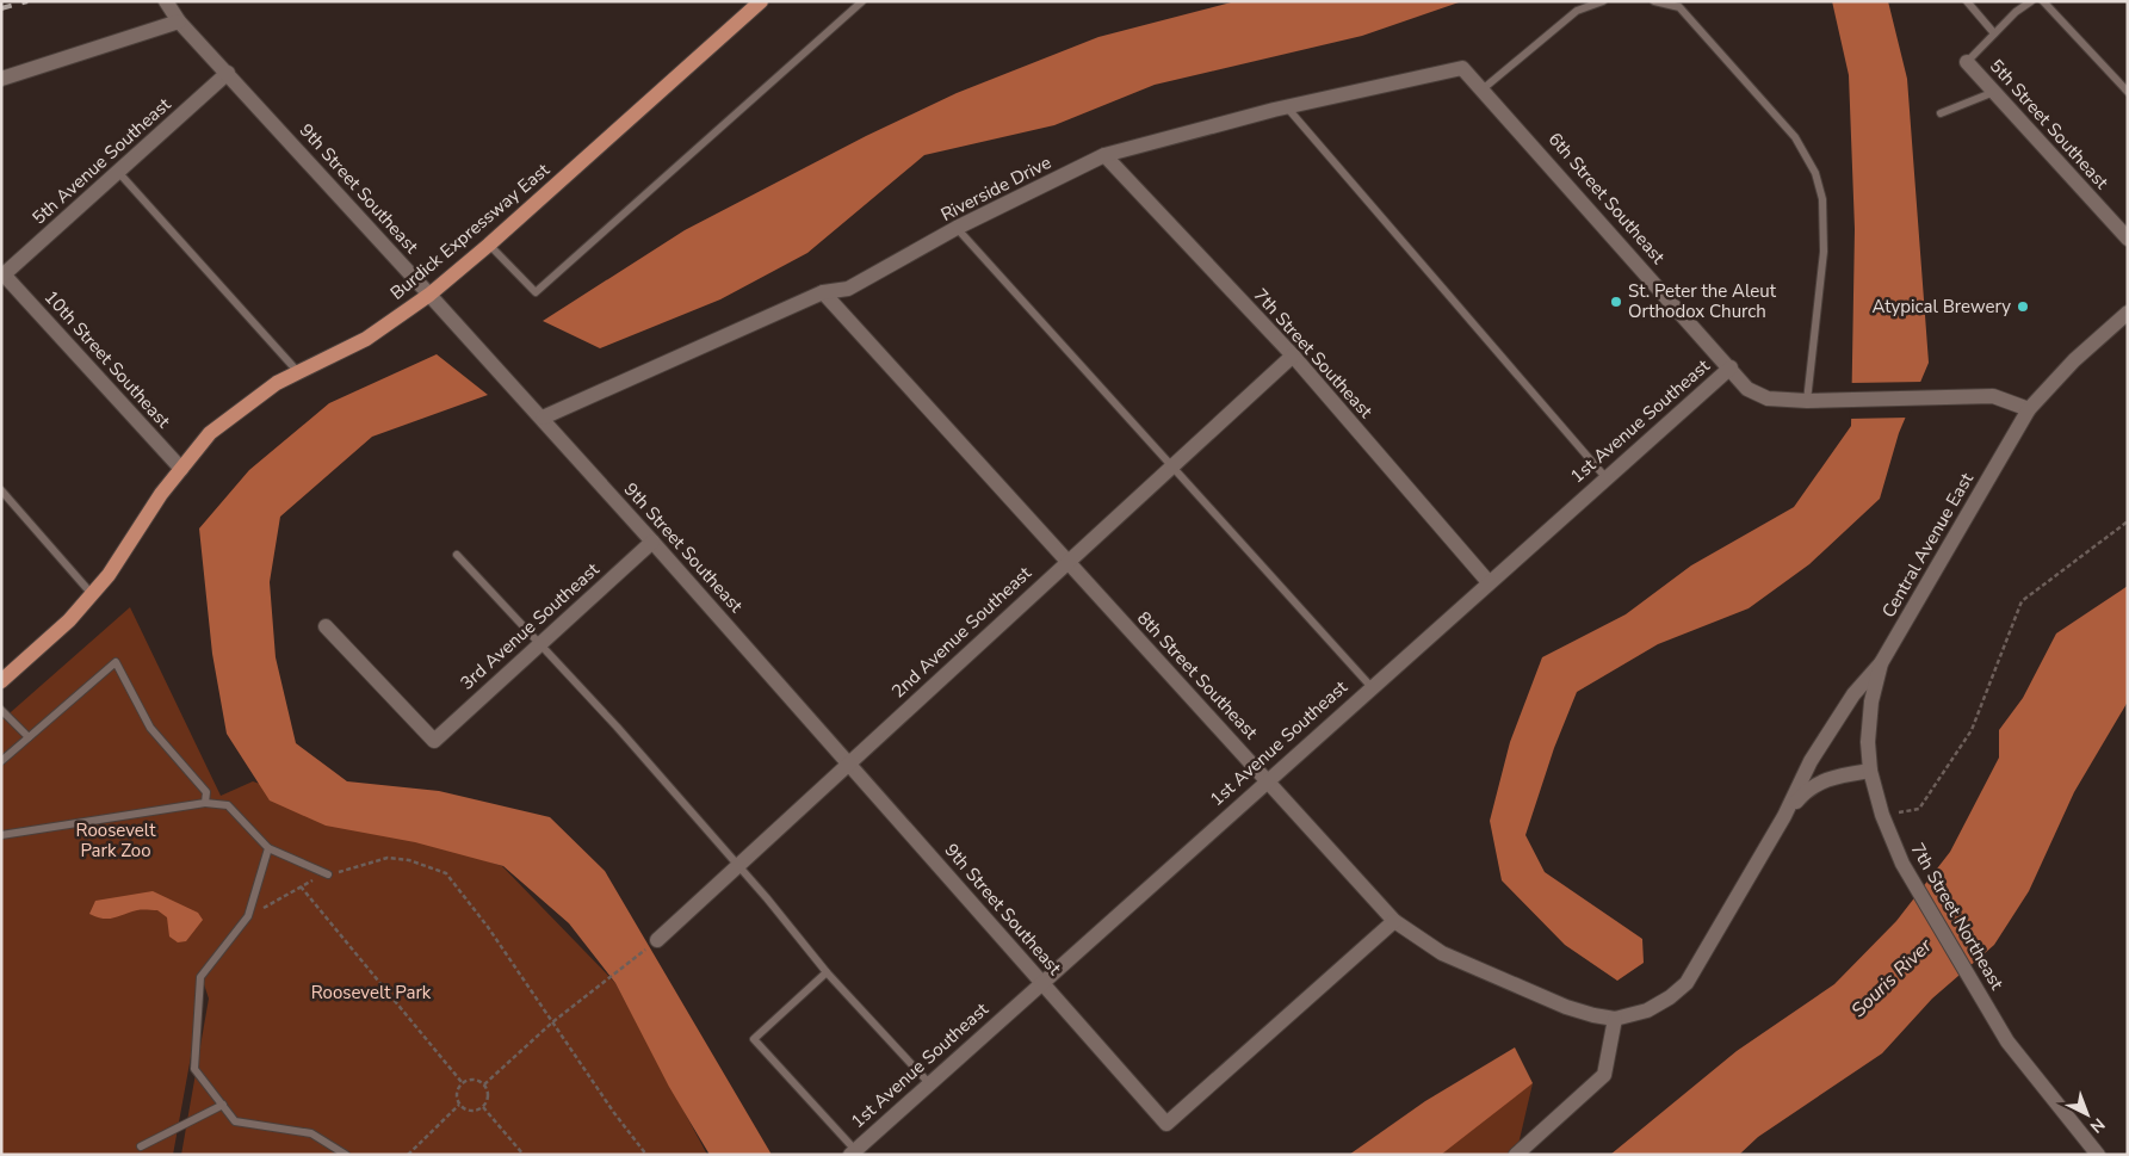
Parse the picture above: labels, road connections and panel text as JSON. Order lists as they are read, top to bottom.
{
  "streets": {
    "main road": ["Burdick Expressway East"],
    "street": [
      "5th Street Southeast",
      "5th Avenue Southeast",
      "9th Street Southeast",
      "Riverside Drive",
      "6th Street Southeast",
      "7th Street Southeast",
      "10th Street Southeast",
      "1st Avenue Southeast",
      "Central Avenue East",
      "3rd Avenue Southeast",
      "2nd Avenue Southeast",
      "8th Street Southeast",
      "7th Street Northeast"
    ]
  },
  "crossings": [
    ["5th Avenue Southeast", "9th Street Southeast"],
    ["5th Avenue Southeast", "10th Street Southeast"],
    ["9th Street Southeast", "Riverside Drive"],
    ["9th Street Southeast", "Burdick Expressway East"],
    ["9th Street Southeast", "1st Avenue Southeast"],
    ["9th Street Southeast", "3rd Avenue Southeast"],
    ["9th Street Southeast", "2nd Avenue Southeast"],
    ["9th Street Southeast", "8th Street Southeast"],
    ["Riverside Drive", "6th Street Southeast"],
    ["Riverside Drive", "7th Street Southeast"],
    ["Riverside Drive", "8th Street Southeast"],
    ["6th Street Southeast", "1st Avenue Southeast"],
    ["6th Street Southeast", "Central Avenue East"],
    ["Burdick Expressway East", "10th Street Southeast"],
    ["7th Street Southeast", "1st Avenue Southeast"],
    ["7th Street Southeast", "2nd Avenue Southeast"],
    ["1st Avenue Southeast", "8th Street Southeast"],
    ["Central Avenue East", "8th Street Southeast"],
    ["Central Avenue East", "7th Street Northeast"],
    ["2nd Avenue Southeast", "8th Street Southeast"]
  ],
  "water": ["Souris River"],
  "parks": ["Roosevelt Park Zoo", "Roosevelt Park"],
  "places": ["St. Peter the Aleut Orthodox Church", "Atypical Brewery"],
  "north": "bottom right"
}
